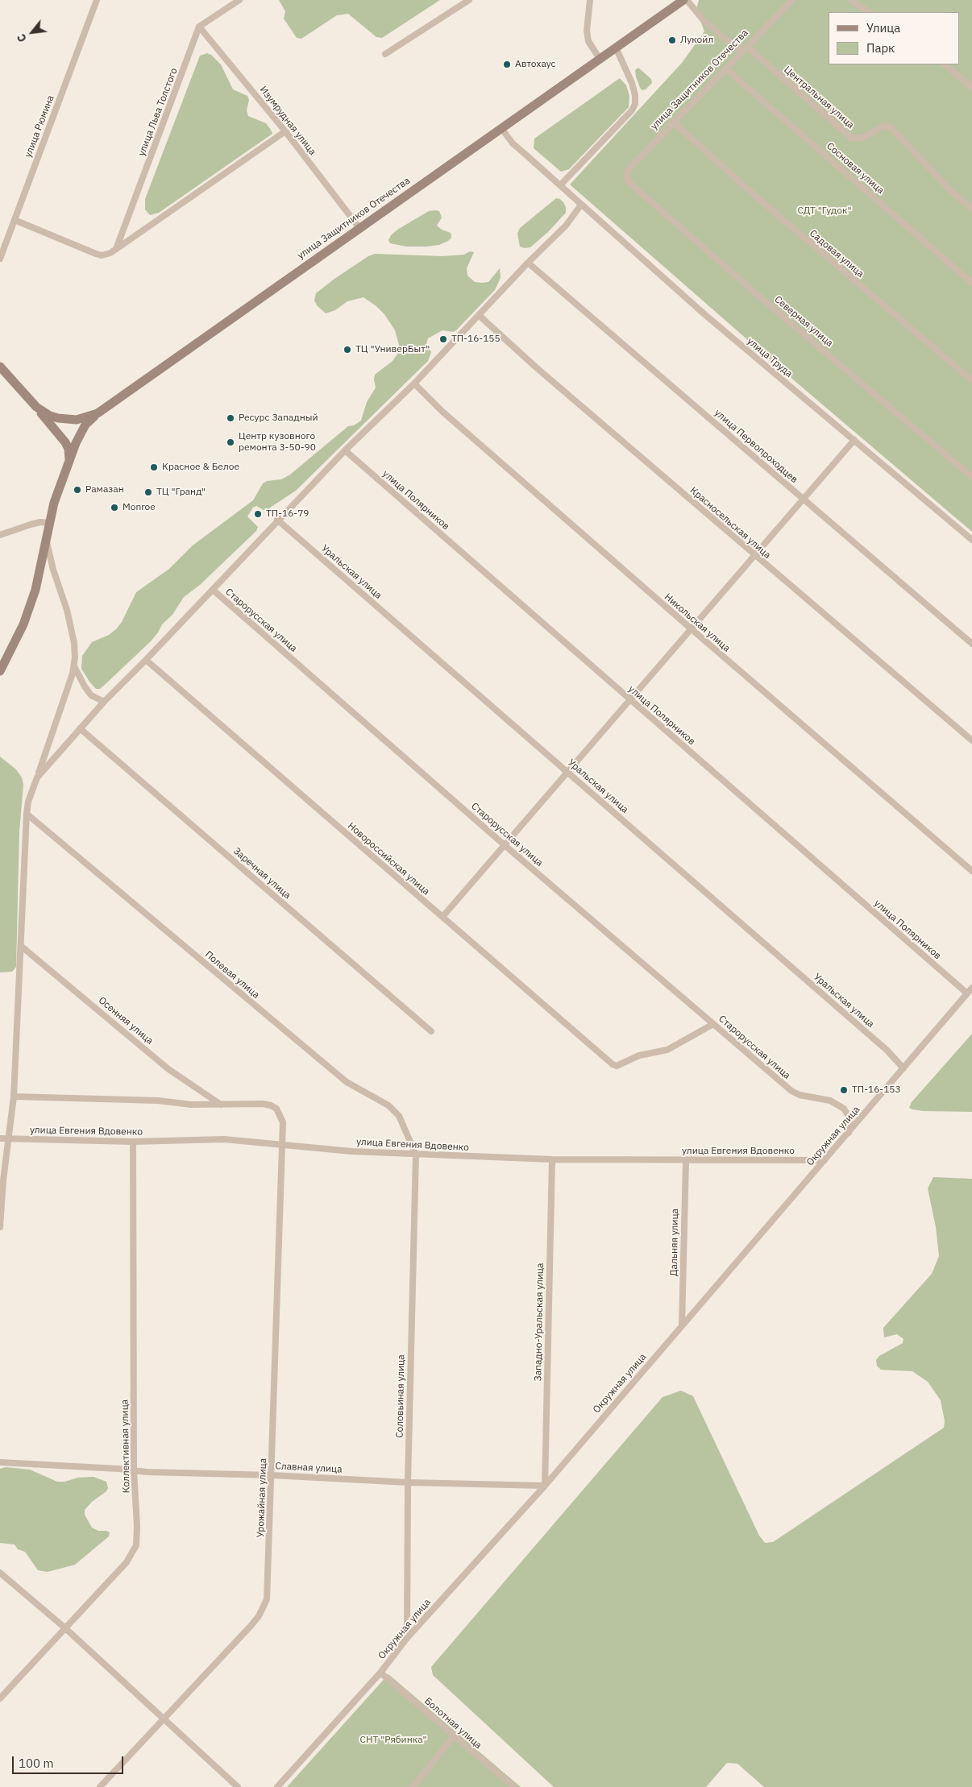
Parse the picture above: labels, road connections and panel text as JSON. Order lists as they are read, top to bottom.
{
  "streets": {
    "main road": ["улица Защитников Отечества"],
    "street": [
      "Центральная улица",
      "улица Льва Толстого",
      "Изумрудная улица",
      "улица Рюмина",
      "Сосновая улица",
      "Садовая улица",
      "Северная улица",
      "улица Труда",
      "улица Первопроходцев",
      "улица Полярников",
      "Красносельская улица",
      "Уральская улица",
      "Старорусская улица",
      "Никольская улица",
      "Новороссийская улица",
      "Заречная улица",
      "Полевая улица",
      "Осенняя улица",
      "улица Евгения Вдовенко",
      "Окружная улица",
      "Дальняя улица",
      "Западно-Уральская улица",
      "Соловьиная улица",
      "Коллективная улица",
      "Славная улица",
      "Урожайная улица",
      "Болотная улица"
    ]
  },
  "crossings": [
    ["улица Защитников Отечества", "Центральная улица"],
    ["улица Защитников Отечества", "Изумрудная улица"],
    ["улица Защитников Отечества", "Сосновая улица"],
    ["улица Защитников Отечества", "Садовая улица"],
    ["улица Защитников Отечества", "Северная улица"],
    ["улица Защитников Отечества", "улица Труда"],
    ["улица Льва Толстого", "Изумрудная улица"],
    ["улица Полярников", "Окружная улица"],
    ["Уральская улица", "Окружная улица"],
    ["Старорусская улица", "Новороссийская улица"],
    ["Старорусская улица", "Окружная улица"],
    ["Полевая улица", "улица Евгения Вдовенко"],
    ["Полевая улица", "Соловьиная улица"],
    ["Осенняя улица", "Урожайная улица"],
    ["улица Евгения Вдовенко", "Окружная улица"],
    ["улица Евгения Вдовенко", "Дальняя улица"],
    ["улица Евгения Вдовенко", "Западно-Уральская улица"],
    ["улица Евгения Вдовенко", "Соловьиная улица"],
    ["улица Евгения Вдовенко", "Коллективная улица"],
    ["улица Евгения Вдовенко", "Урожайная улица"],
    ["Окружная улица", "Дальняя улица"],
    ["Окружная улица", "Западно-Уральская улица"],
    ["Окружная улица", "Соловьиная улица"],
    ["Окружная улица", "Славная улица"],
    ["Окружная улица", "Болотная улица"],
    ["Западно-Уральская улица", "Славная улица"],
    ["Соловьиная улица", "Славная улица"],
    ["Коллективная улица", "Славная улица"],
    ["Славная улица", "Урожайная улица"]
  ],
  "parks": ["СДТ \"Гудок\"", "СНТ \"Рябинка\""],
  "places": [
    "Лукойл",
    "Автохаус",
    "ТП-16-155",
    "ТЦ \"УниверБыт\"",
    "Ресурс Западный",
    "Центр кузовного ремонта 3-50-90",
    "Красное & Белое",
    "Рамазан",
    "ТЦ \"Гранд\"",
    "Monroe",
    "ТП-16-79",
    "ТП-16-153"
  ],
  "legend": ["Улица", "Парк"],
  "scale_bar": "100 m",
  "north": "bottom left"
}
